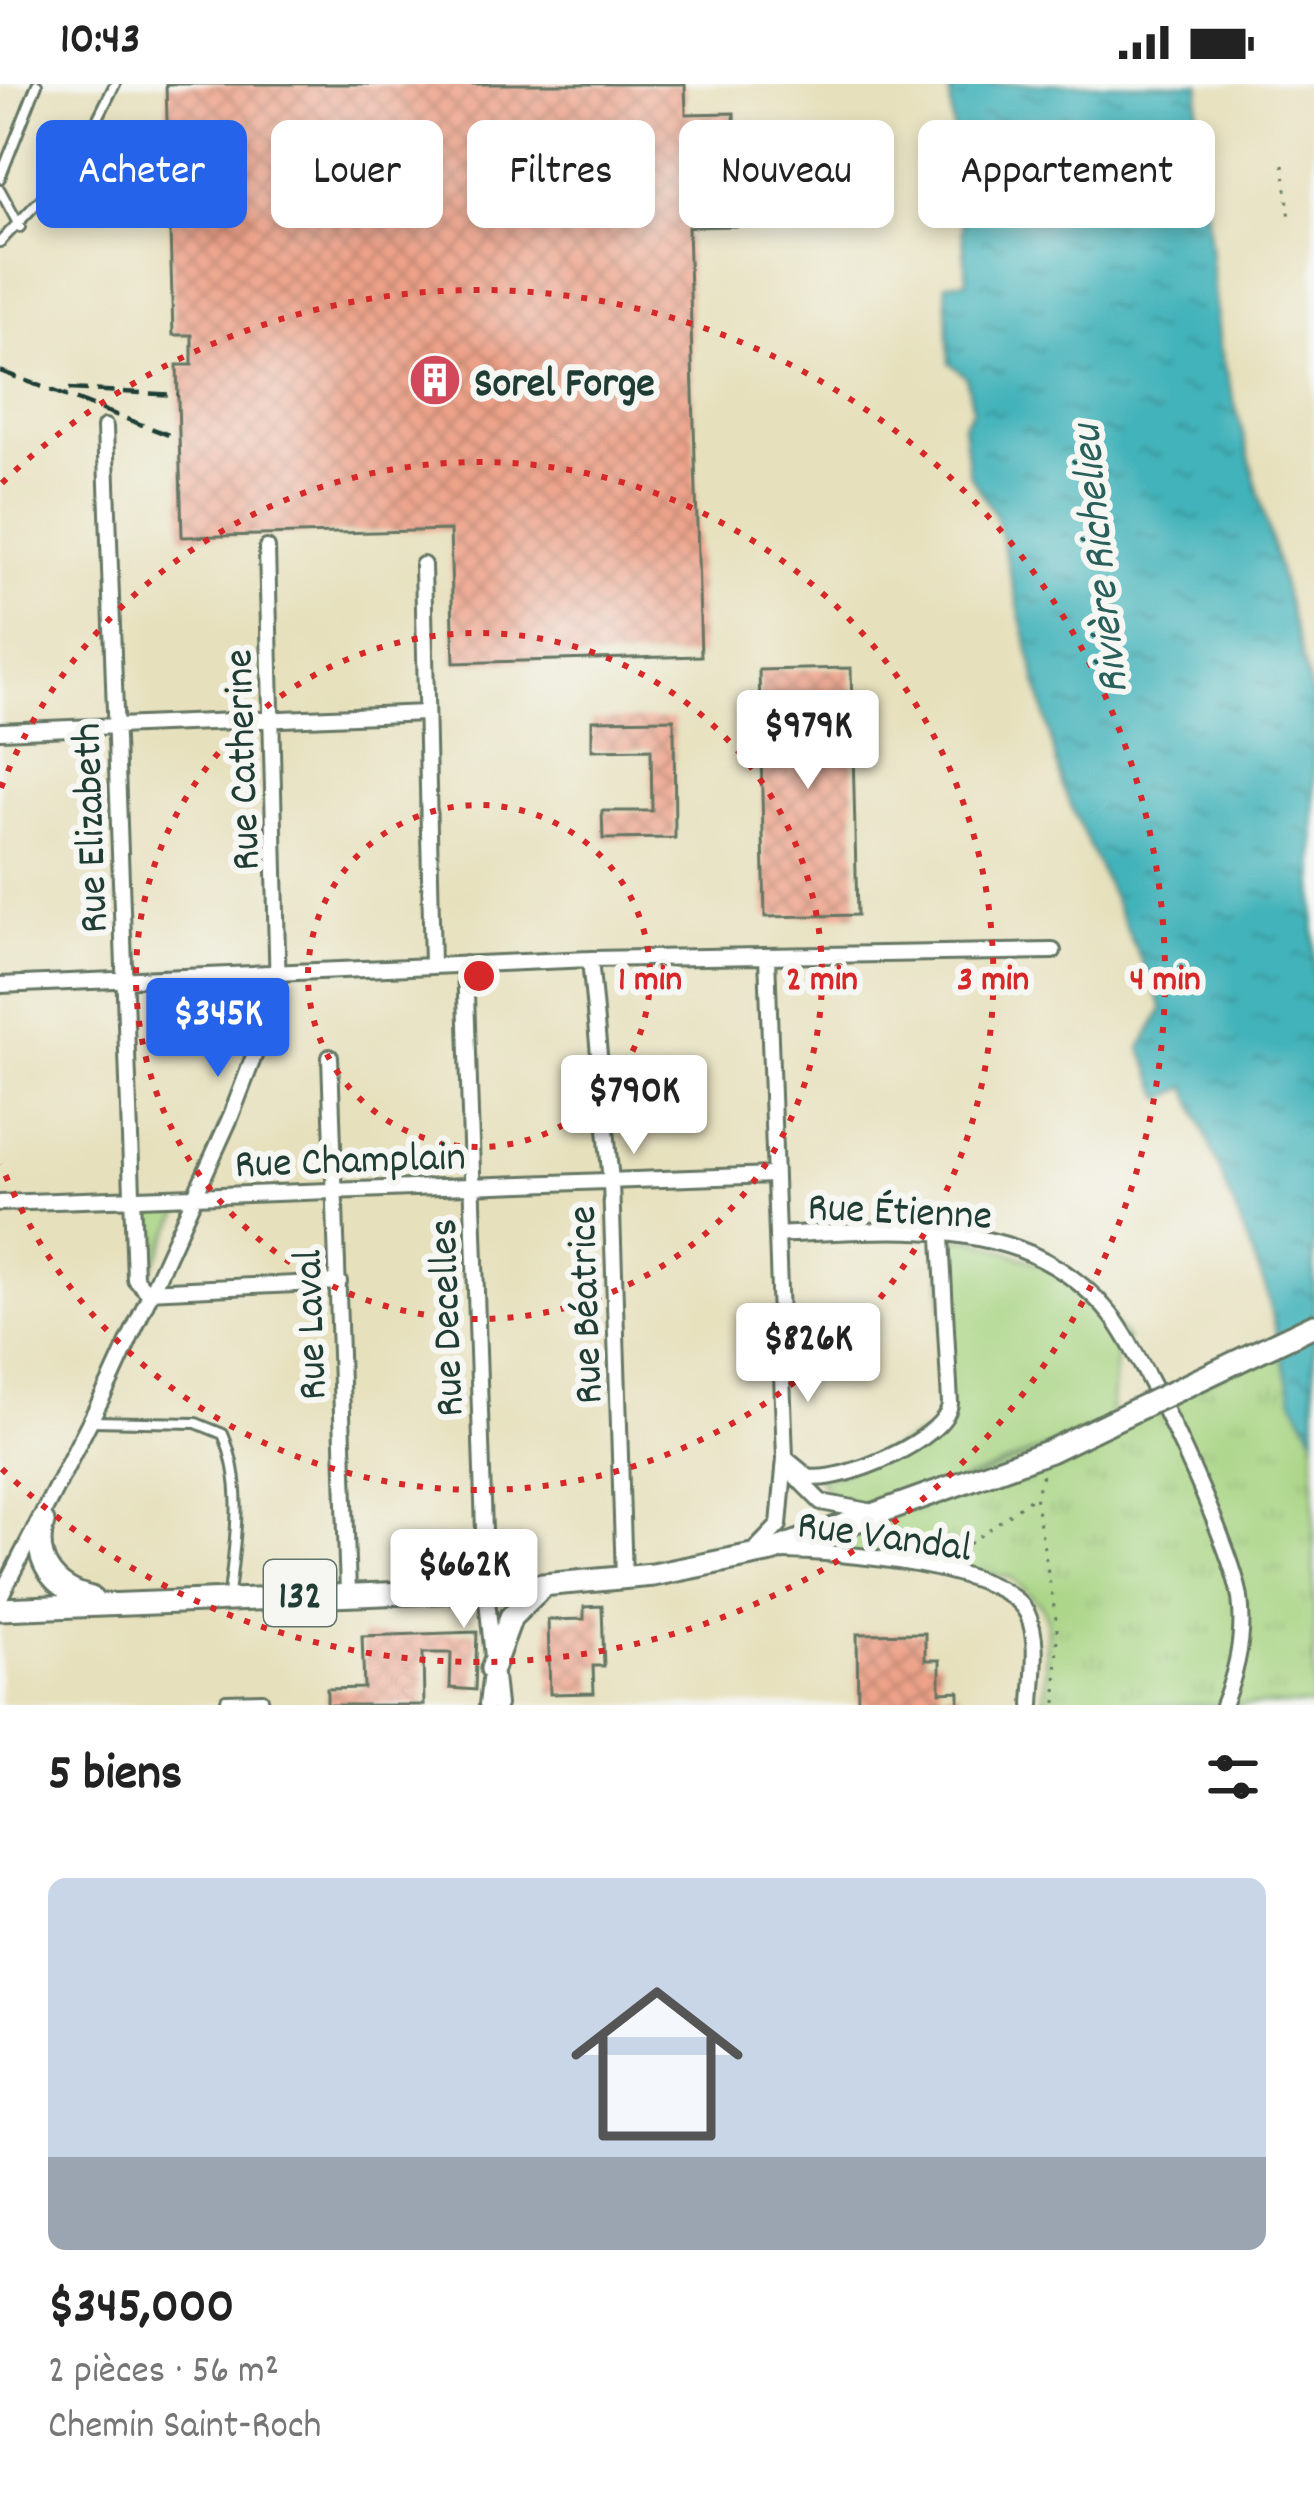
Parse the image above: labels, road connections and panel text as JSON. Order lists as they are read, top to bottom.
{
  "streets": {
    "main road": ["132"],
    "street": [
      "Rue Catherine",
      "Rue Elizabeth",
      "Rue Champlain",
      "Rue Étienne",
      "Rue Béatrice",
      "Rue Decelles",
      "Rue Laval",
      "Rue Vandal"
    ]
  },
  "crossings": [
    ["Rue Catherine", "Rue Elizabeth"],
    ["Rue Catherine", "Rue Champlain"],
    ["Rue Catherine", "132"],
    ["Rue Elizabeth", "Rue Champlain"],
    ["Rue Champlain", "Rue Béatrice"],
    ["Rue Champlain", "Rue Decelles"],
    ["Rue Champlain", "Rue Laval"],
    ["Rue Béatrice", "132"],
    ["Rue Decelles", "132"],
    ["Rue Laval", "132"],
    ["Rue Vandal", "132"]
  ],
  "water": ["Rivière Richelieu"],
  "places": {
    "building": ["Sorel Forge"]
  },
  "page": {
    "status": "10:43",
    "chip": [
      "Acheter",
      "Louer",
      "Filtres",
      "Nouveau",
      "Appartement"
    ],
    "price": [
      "$979K",
      "$345K",
      "$790K",
      "$826K",
      "$662K"
    ],
    "heading": "5 biens",
    "list": [
      {
        "name": "$345,000",
        "note": "2 pièces · 56 m² · Chemin Saint-Roch"
      }
    ]
  },
  "rings": [
    "1 min",
    "2 min",
    "3 min",
    "4 min"
  ]
}
